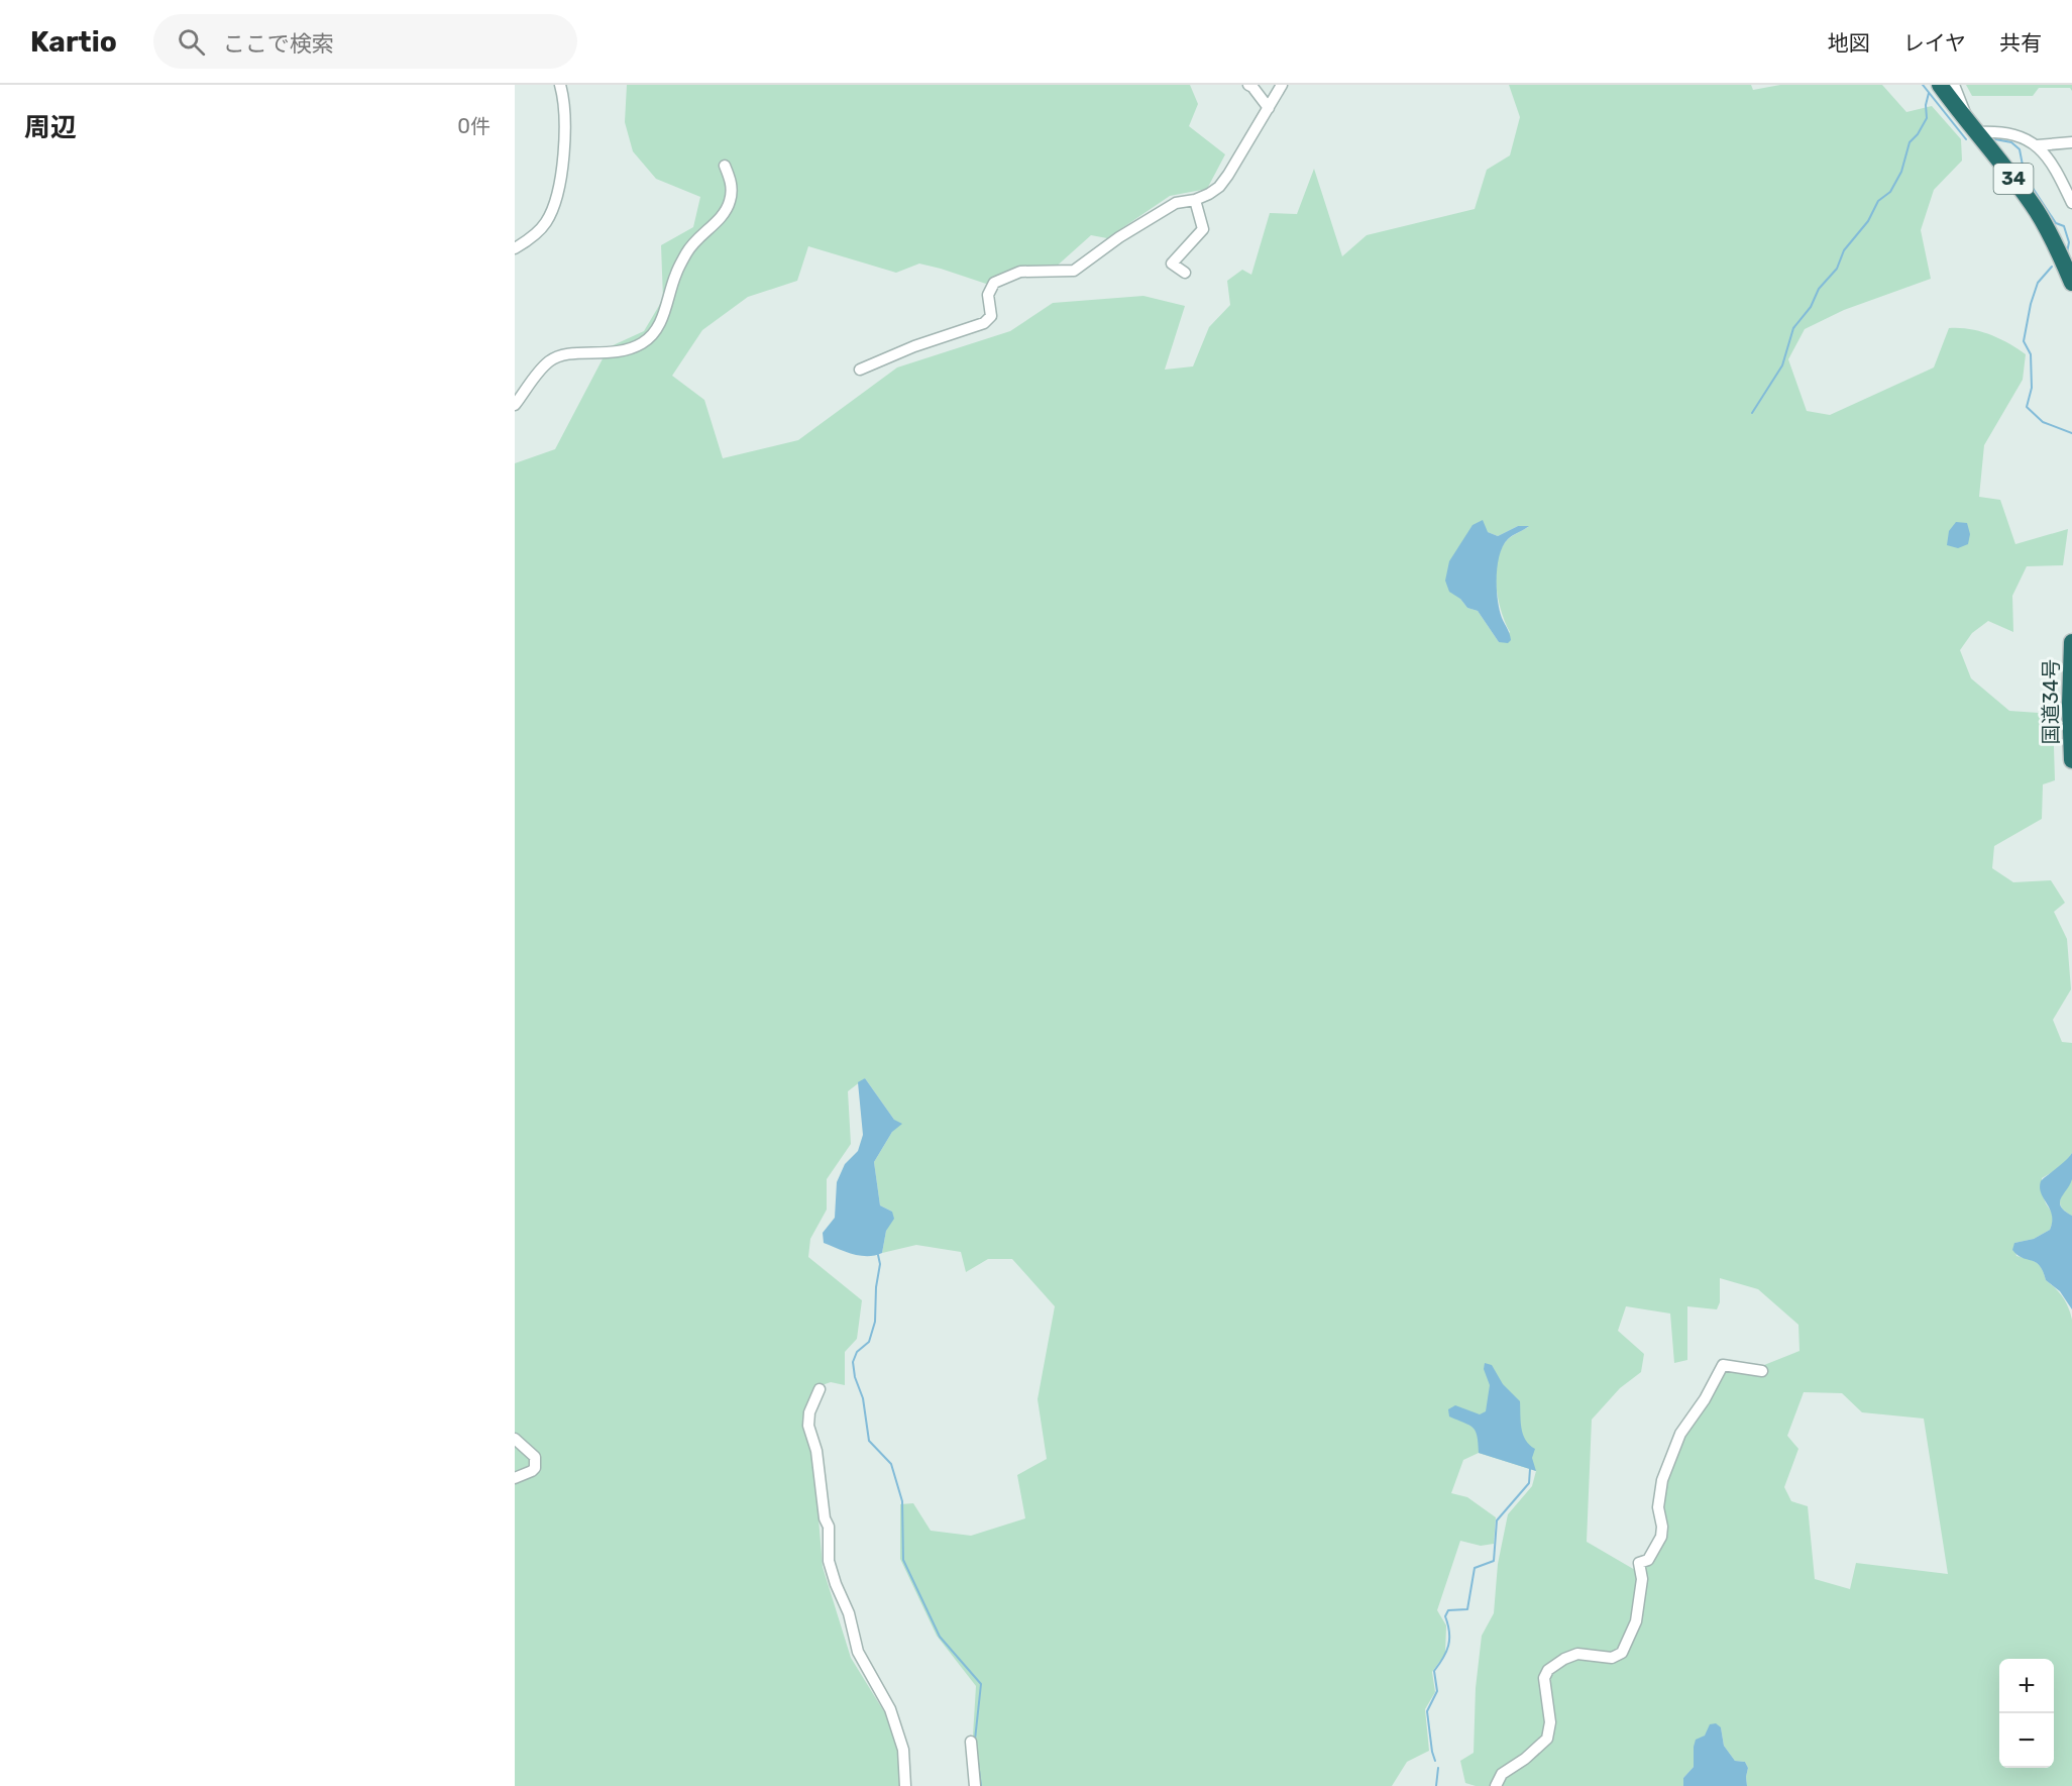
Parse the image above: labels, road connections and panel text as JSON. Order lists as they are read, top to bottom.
{
  "streets": {
    "highway": ["34", "国道34号"]
  },
  "page": {
    "header": "Kartio",
    "search": "ここで検索",
    "nav": ["地図", "レイヤ", "共有"],
    "heading": ["周辺", "0件"],
    "map_buttons": ["+", "−"]
  }
}
